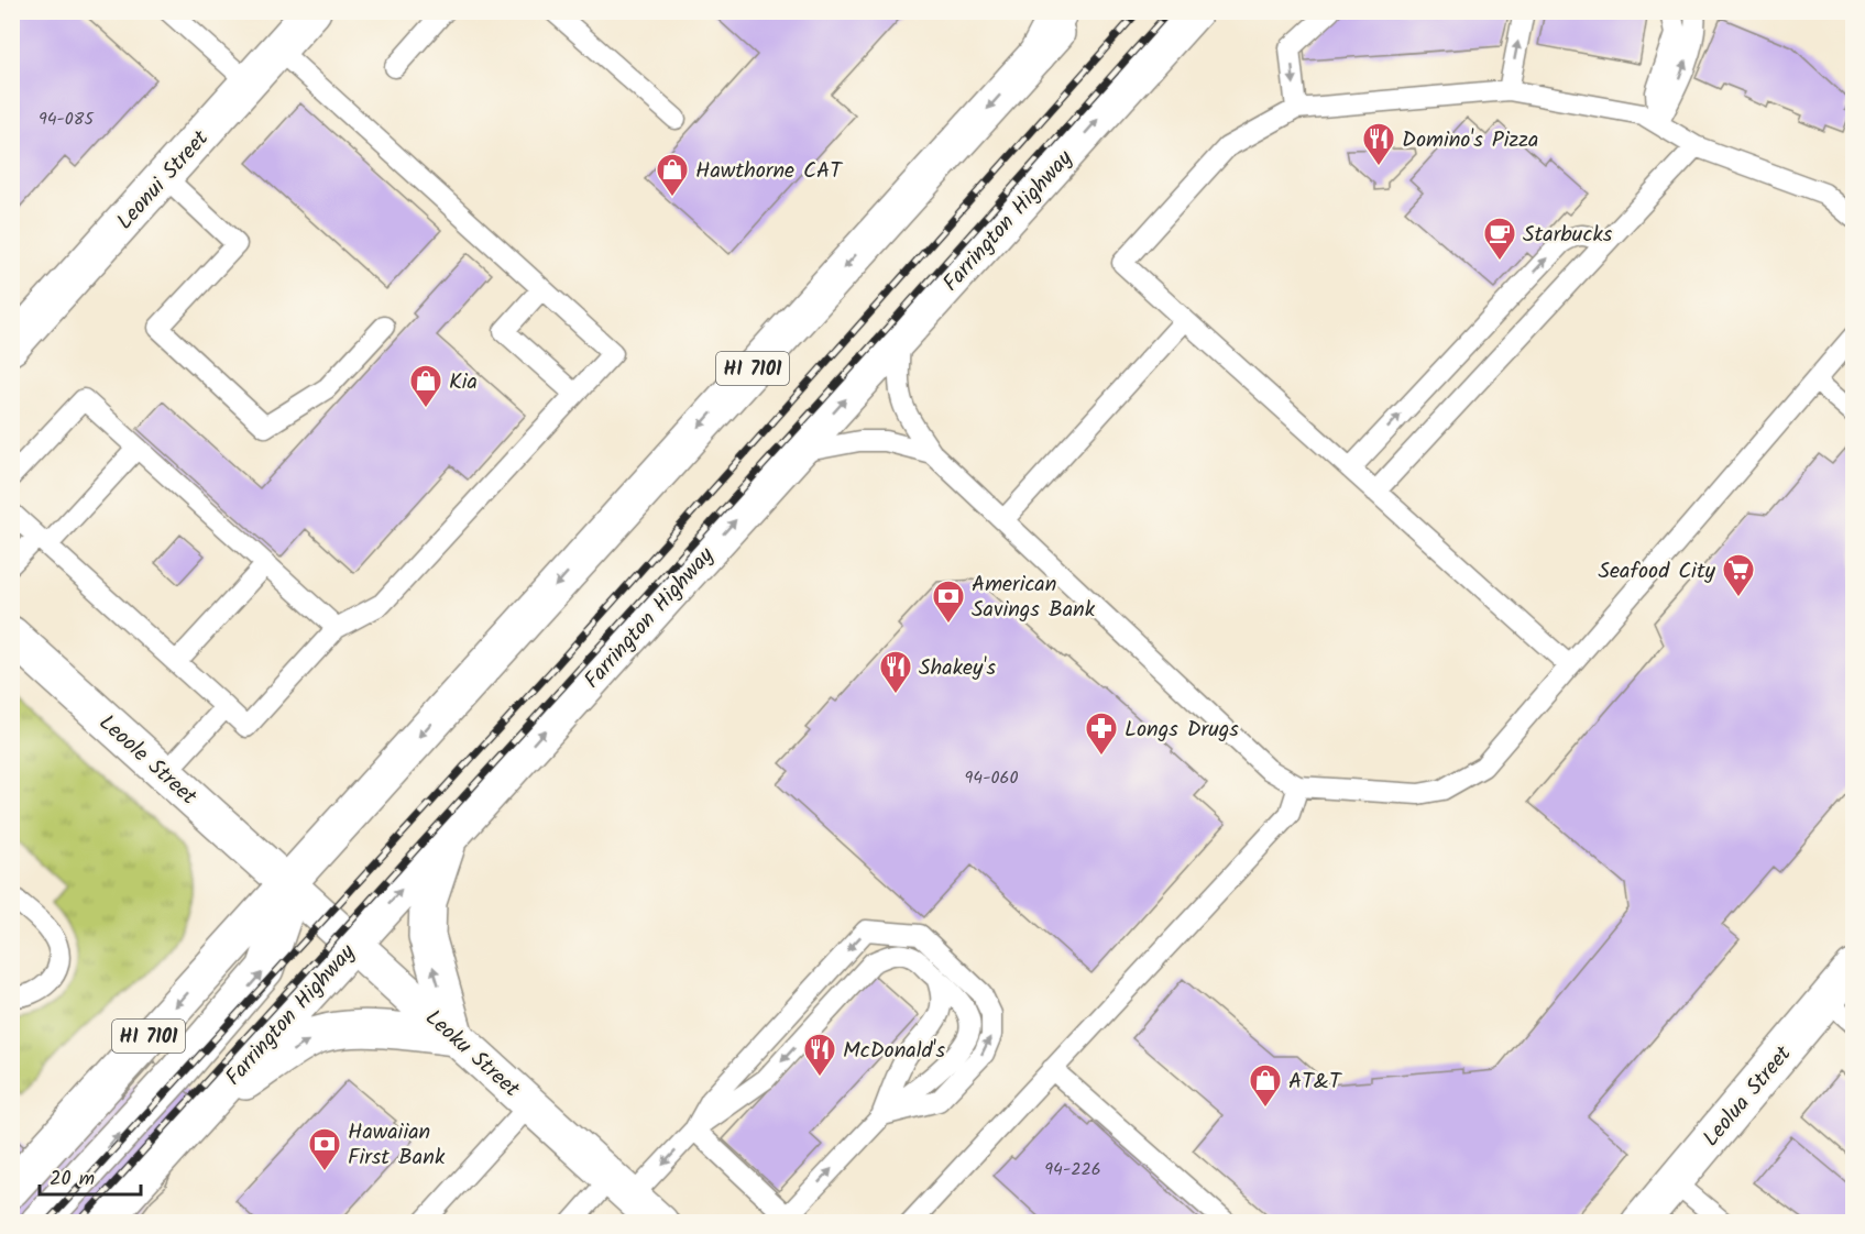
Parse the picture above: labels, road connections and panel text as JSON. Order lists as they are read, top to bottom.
{
  "streets": {
    "main road": [
      "Leonui Street",
      "Farrington Highway",
      "HI 7101",
      "Leoole Street",
      "Leoku Street",
      "Leolua Street"
    ]
  },
  "crossings": [
    ["Farrington Highway", "Leoku Street"],
    ["HI 7101", "Leoole Street"],
    ["HI 7101", "Leoku Street"],
    ["Leoole Street", "Leoku Street"]
  ],
  "places": {
    "restaurant": ["Domino's Pizza", "Shakey's", "McDonald's"],
    "shop": ["Hawthorne CAT", "Kia", "AT&T"],
    "cafe": ["Starbucks"],
    "supermarket": ["Seafood City"],
    "bank": ["American Savings Bank", "Hawaiian First Bank"],
    "pharmacy": ["Longs Drugs"]
  },
  "house_numbers": ["94-085", "94-060", "94-226"],
  "scale_bar": "20 m"
}
